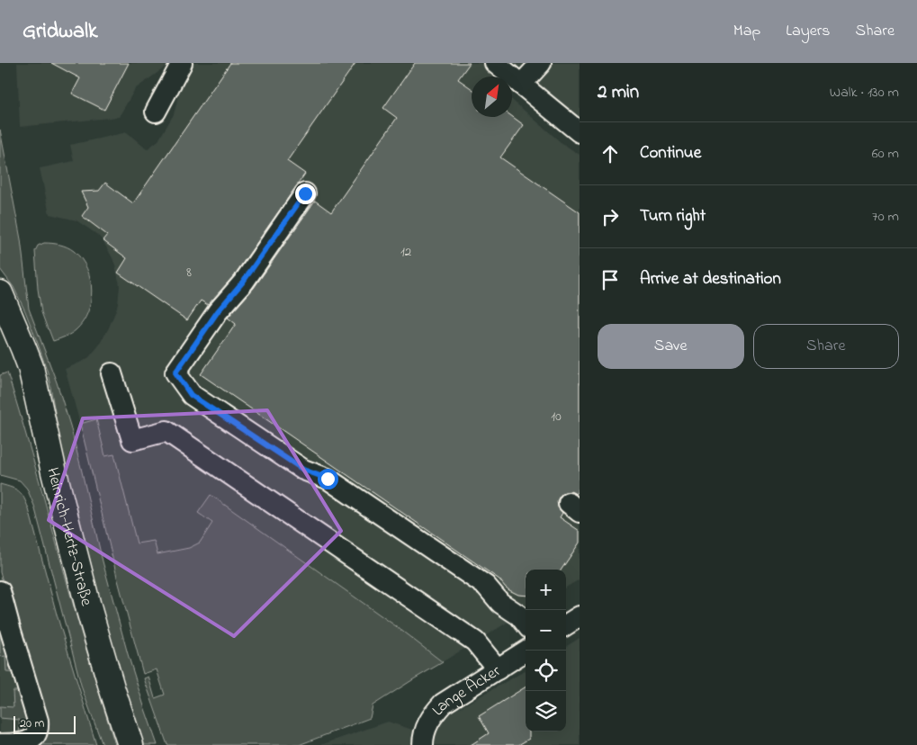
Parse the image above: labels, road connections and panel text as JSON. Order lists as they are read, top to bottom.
{
  "streets": {
    "main road": ["Heinrich-Hertz-Straße"],
    "street": ["Lange Äcker"]
  },
  "house_numbers": ["12", "8", "10"],
  "scale_bar": "20 m",
  "north": "top right",
  "page": {
    "header": "Gridwalk",
    "nav": ["Map", "Layers", "Share"],
    "heading": ["2 min", "Walk · 130 m"],
    "list": [
      ["Continue", "60 m"],
      ["Turn right", "70 m"],
      "Arrive at destination"
    ],
    "buttons": ["Save", "Share"],
    "map_buttons": ["+", "−"],
    "scale": "20 m"
  }
}
